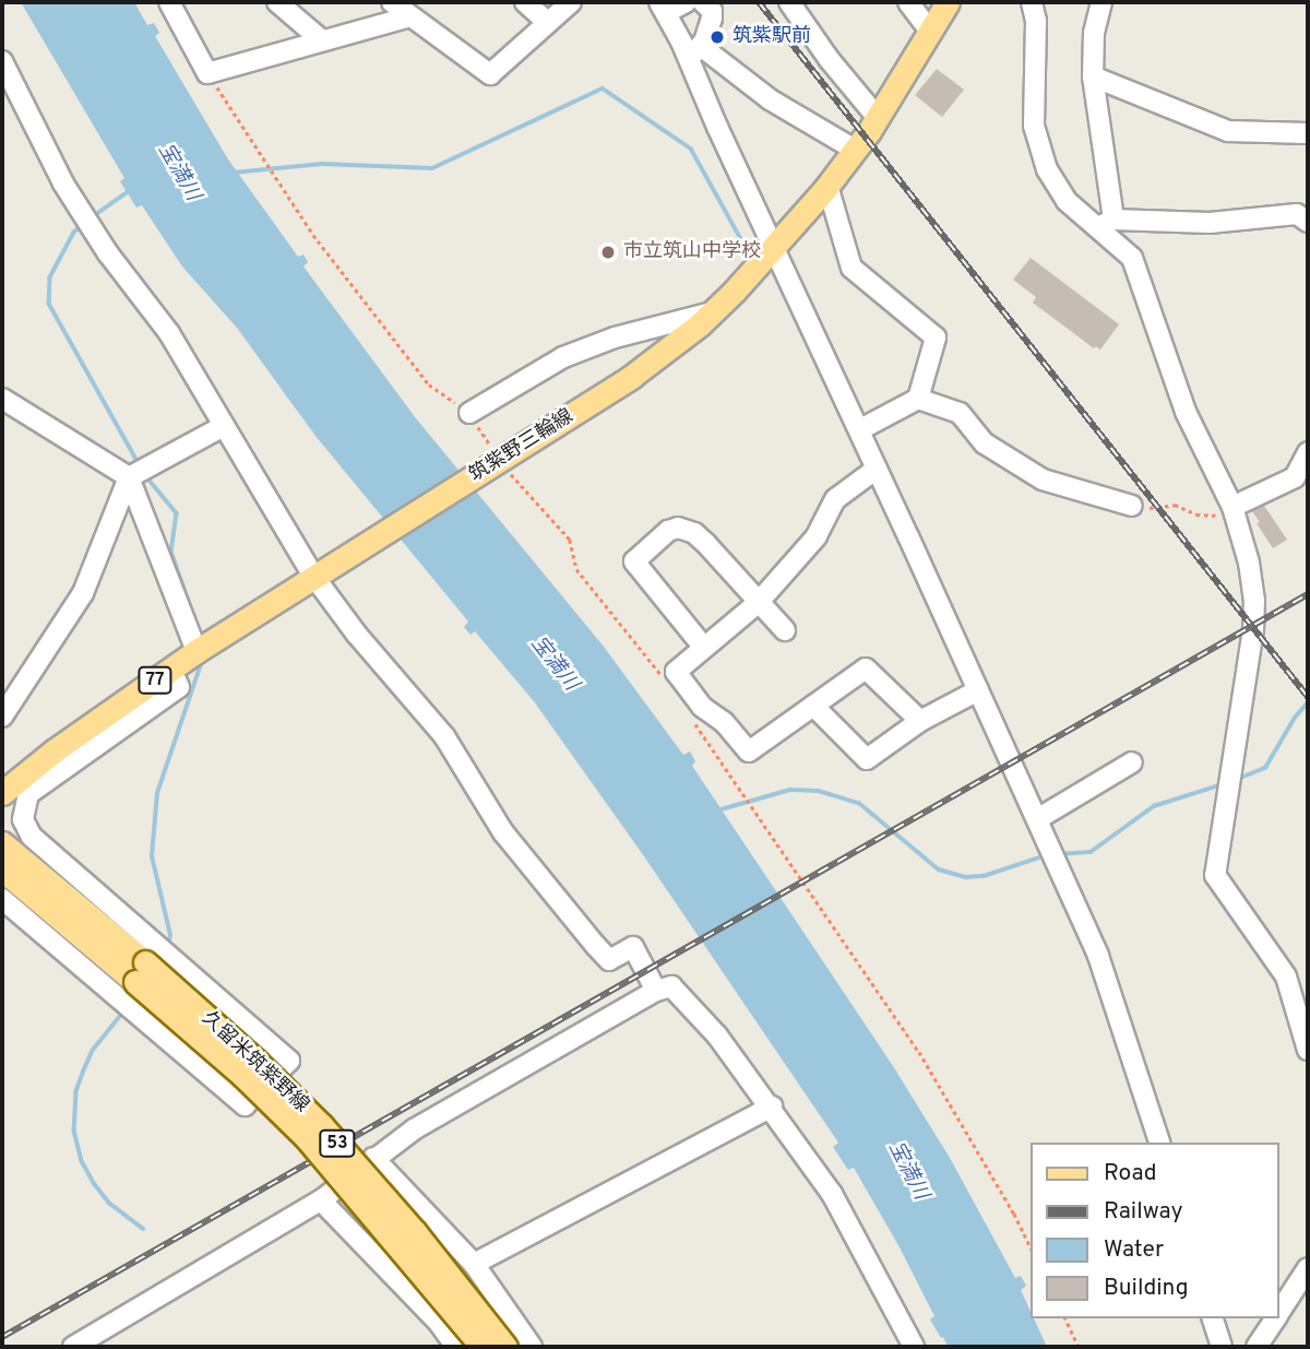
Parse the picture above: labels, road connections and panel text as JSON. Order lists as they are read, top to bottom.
{
  "streets": {
    "main road": [
      "筑紫野三輪線",
      "77",
      "久留米筑紫野線",
      "53"
    ]
  },
  "water": ["宝満川"],
  "places": ["筑紫駅前", "市立筑山中学校"],
  "legend": [
    "Road",
    "Railway",
    "Water",
    "Building"
  ]
}
